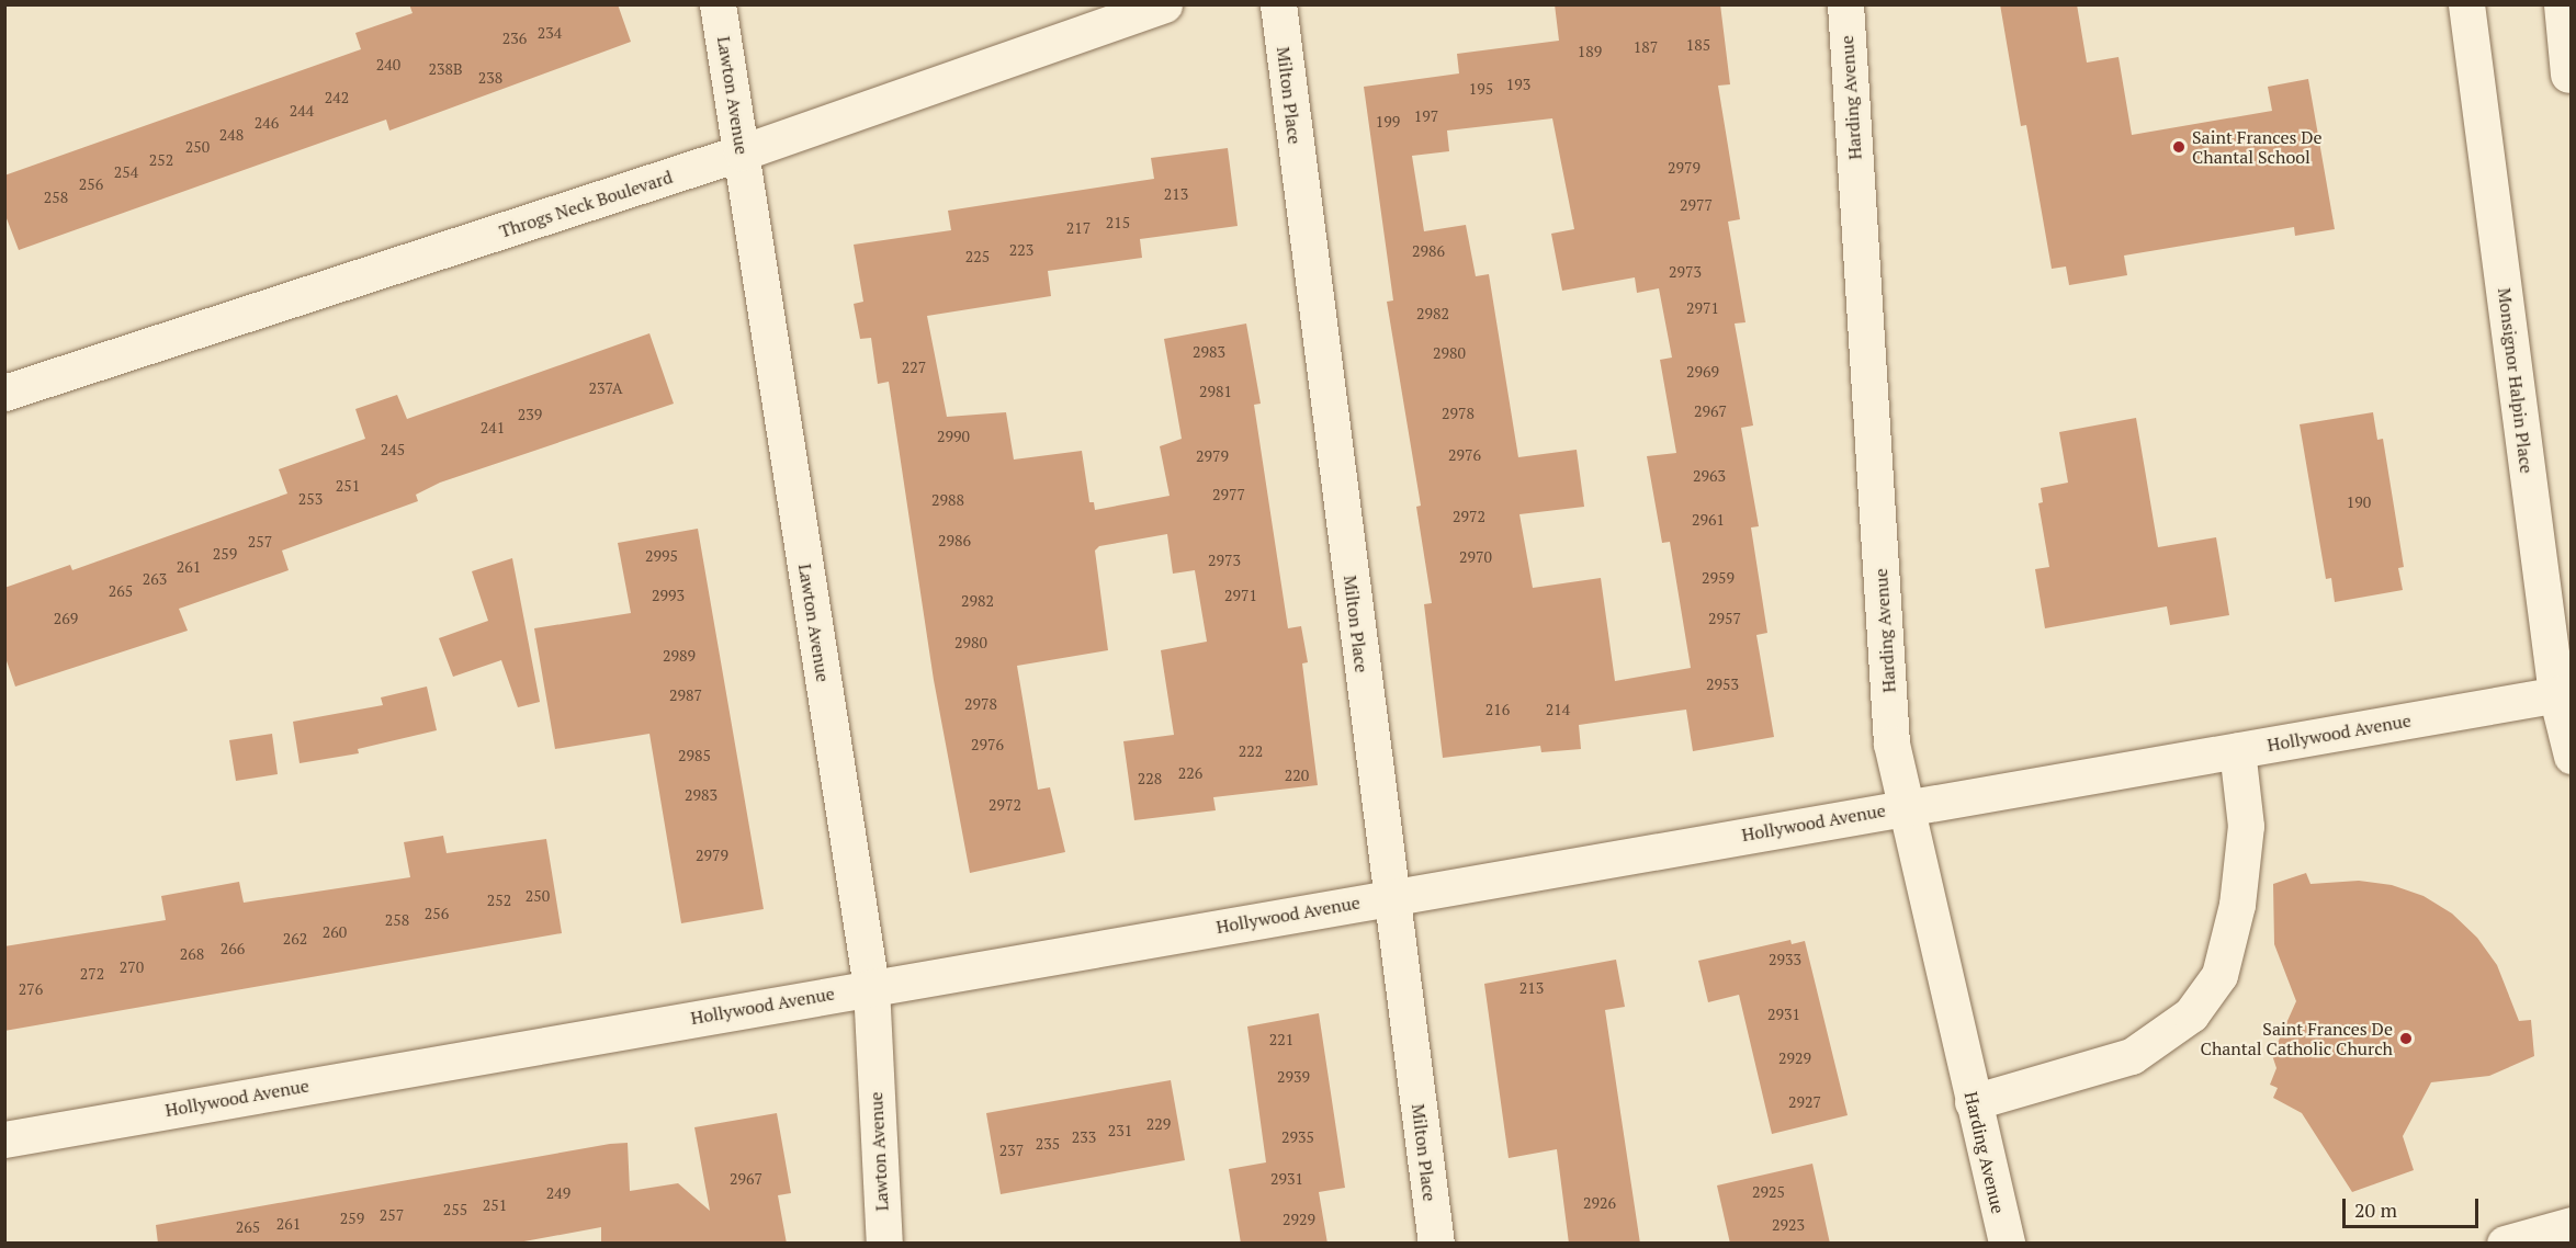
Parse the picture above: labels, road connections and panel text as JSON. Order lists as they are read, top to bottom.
{
  "streets": {
    "street": [
      "Lawton Avenue",
      "Milton Place",
      "Harding Avenue",
      "Throgs Neck Boulevard",
      "Monsignor Halpin Place",
      "Hollywood Avenue"
    ]
  },
  "crossings": [
    ["Lawton Avenue", "Throgs Neck Boulevard"],
    ["Lawton Avenue", "Hollywood Avenue"],
    ["Milton Place", "Hollywood Avenue"],
    ["Harding Avenue", "Hollywood Avenue"],
    ["Monsignor Halpin Place", "Hollywood Avenue"]
  ],
  "places": ["Saint Frances De Chantal School", "Saint Frances De Chantal Catholic Church"],
  "house_numbers": [
    "234",
    "236",
    "185",
    "187",
    "189",
    "240",
    "238B",
    "238",
    "193",
    "195",
    "242",
    "244",
    "197",
    "199",
    "246",
    "248",
    "250",
    "252",
    "2979",
    "254",
    "256",
    "213",
    "258",
    "2977",
    "215",
    "217",
    "223",
    "2986",
    "225",
    "2973",
    "2971",
    "2982",
    "2983",
    "2980",
    "227",
    "2969",
    "237A",
    "2981",
    "2967",
    "2978",
    "239",
    "241",
    "2990",
    "245",
    "2976",
    "2979",
    "2963",
    "251",
    "2977",
    "253",
    "2988",
    "190",
    "2972",
    "2961",
    "2986",
    "257",
    "259",
    "2995",
    "2970",
    "2973",
    "261",
    "2959",
    "263",
    "265",
    "2993",
    "2971",
    "2982",
    "269",
    "2957",
    "2980",
    "2989",
    "2953",
    "2987",
    "2978",
    "216",
    "214",
    "2976",
    "222",
    "2985",
    "226",
    "220",
    "228",
    "2983",
    "2972",
    "2979",
    "250",
    "252",
    "256",
    "258",
    "260",
    "262",
    "266",
    "268",
    "2933",
    "270",
    "272",
    "213",
    "276",
    "2931",
    "221",
    "2929",
    "2939",
    "2927",
    "229",
    "231",
    "233",
    "2935",
    "235",
    "237",
    "2967",
    "2931",
    "2925",
    "249",
    "2926",
    "251",
    "255",
    "257",
    "259",
    "2929",
    "261",
    "2923",
    "265"
  ],
  "scale_bar": "20 m"
}
